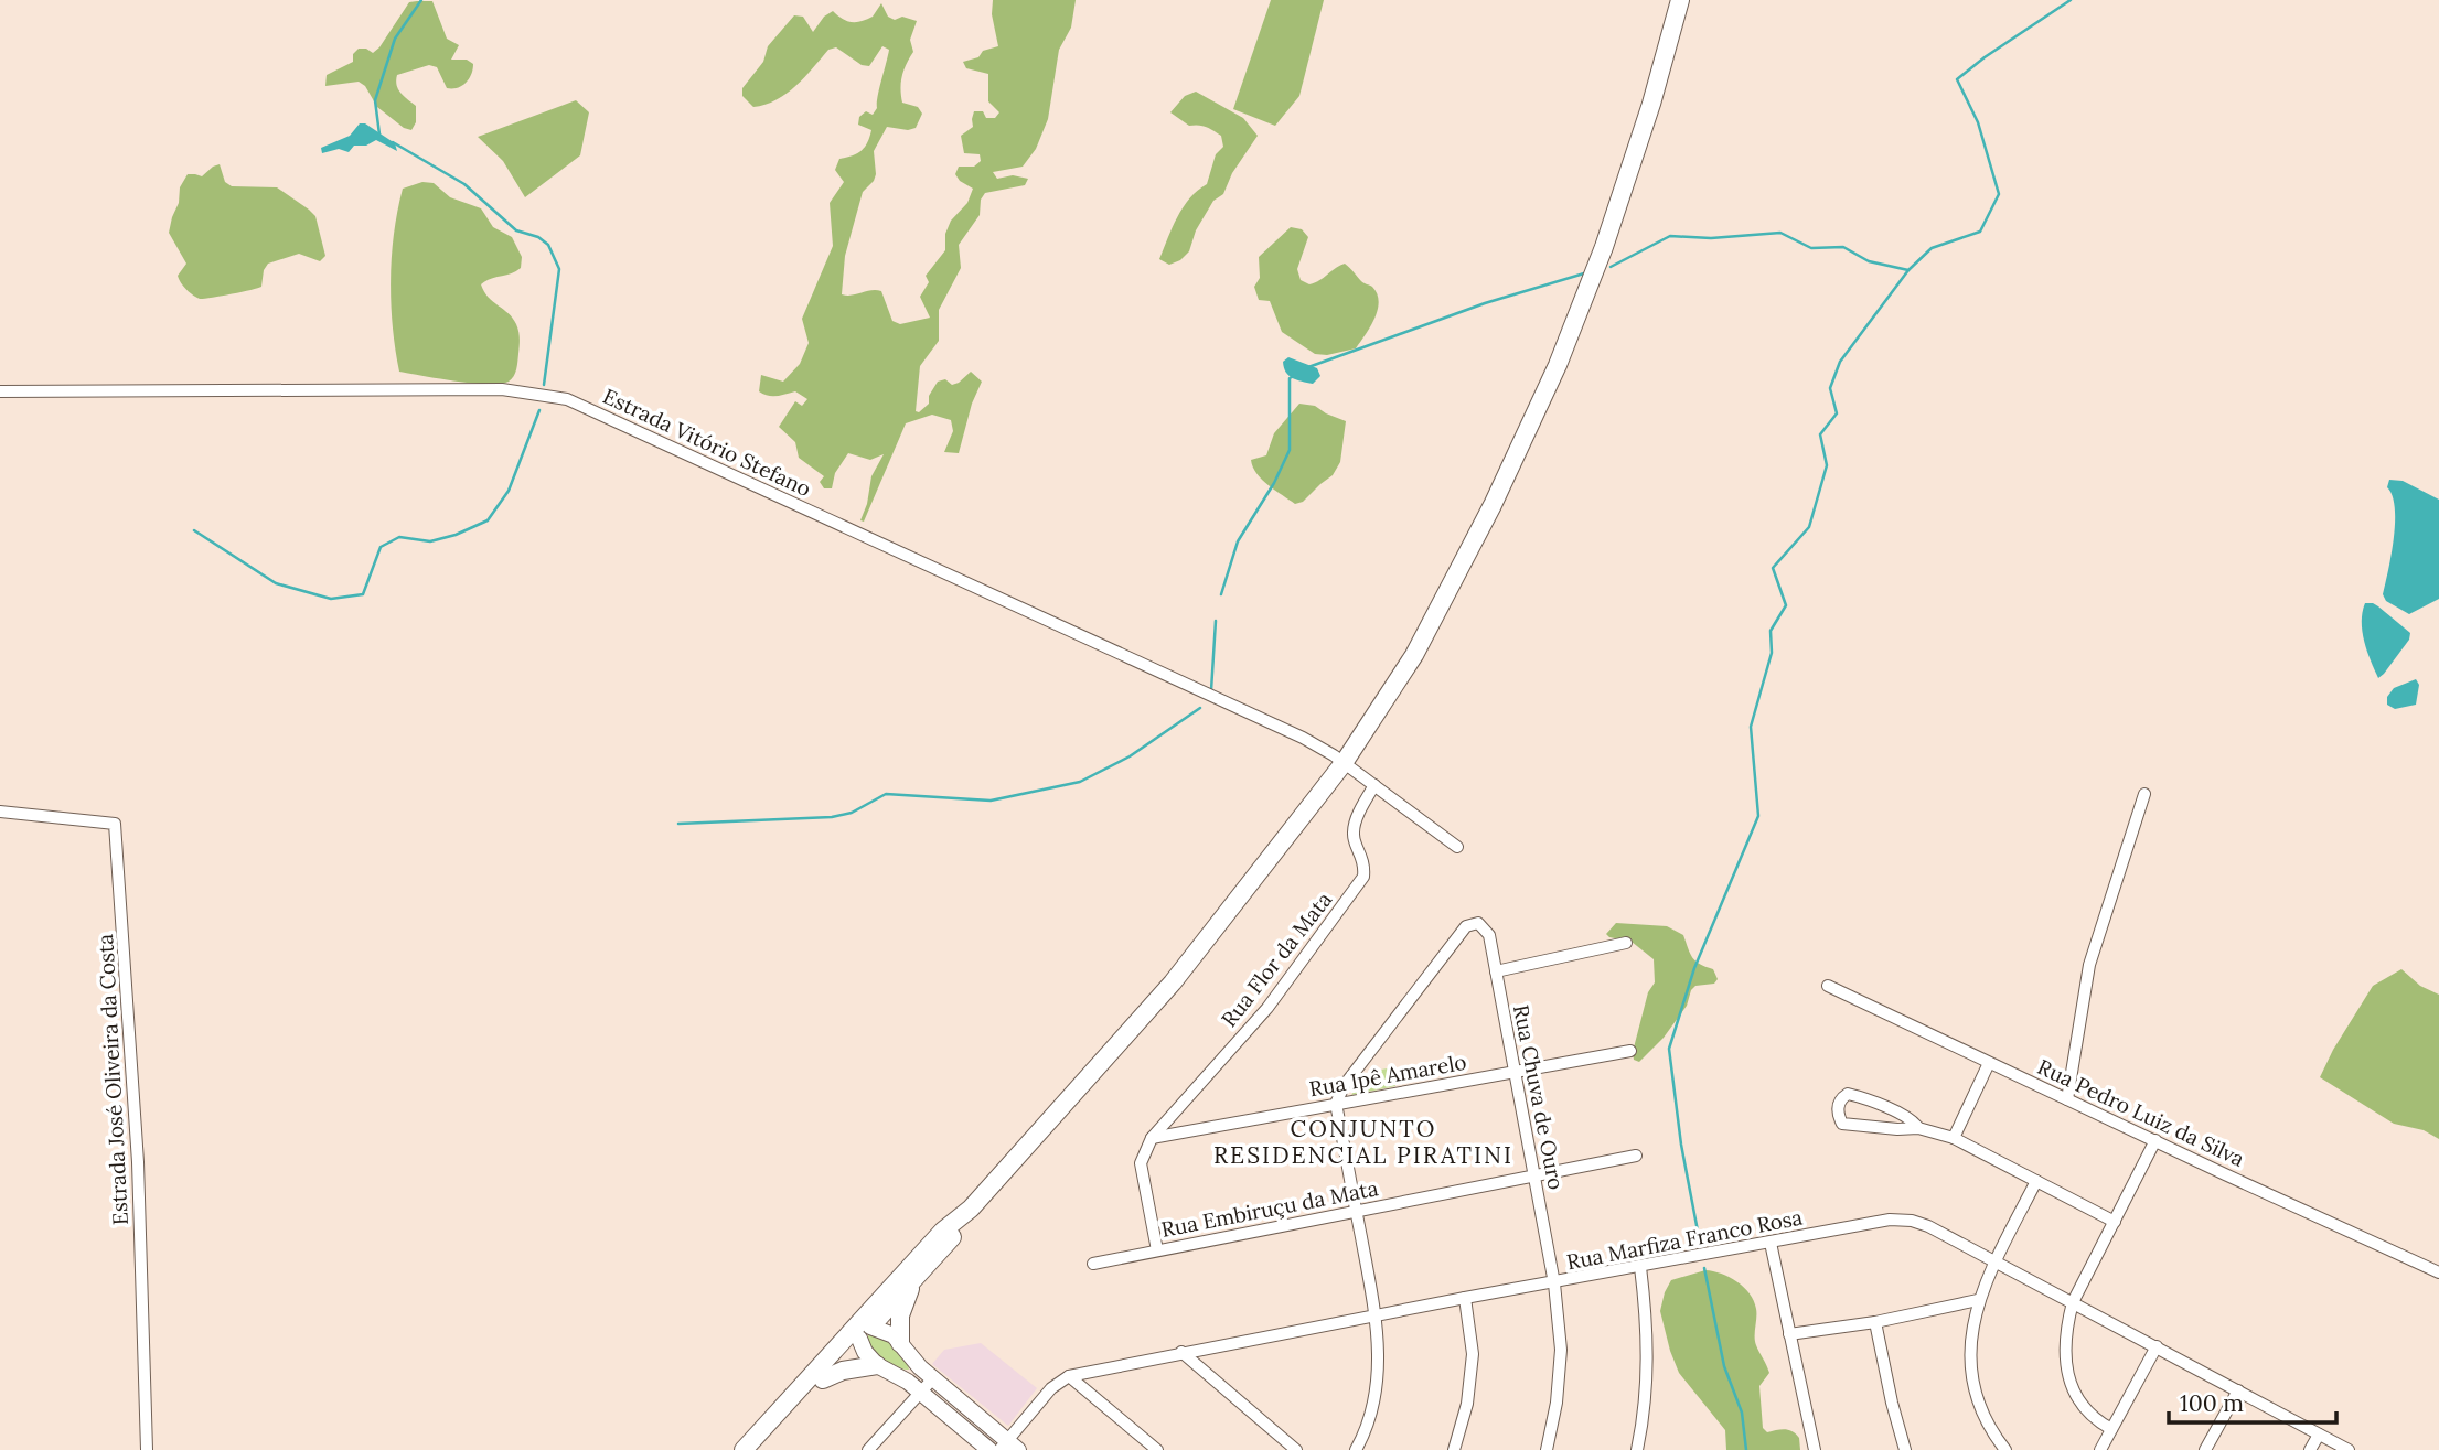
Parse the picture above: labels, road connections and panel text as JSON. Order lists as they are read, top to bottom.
{
  "streets": {
    "street": [
      "Estrada Vitório Stefano",
      "Rua Flor da Mata",
      "Rua Ipê Amarelo",
      "Estrada José Oliveira da Costa",
      "Rua Chuva de Ouro",
      "Rua Pedro Luiz da Silva",
      "Rua Embiruçu da Mata",
      "Rua Marfiza Franco Rosa"
    ]
  },
  "crossings": [
    ["Rua Flor da Mata", "Rua Ipê Amarelo"],
    ["Rua Ipê Amarelo", "Rua Chuva de Ouro"],
    ["Rua Chuva de Ouro", "Rua Embiruçu da Mata"],
    ["Rua Chuva de Ouro", "Rua Marfiza Franco Rosa"]
  ],
  "districts": ["CONJUNTO RESIDENCIAL PIRATINI"],
  "scale_bar": "100 m"
}
